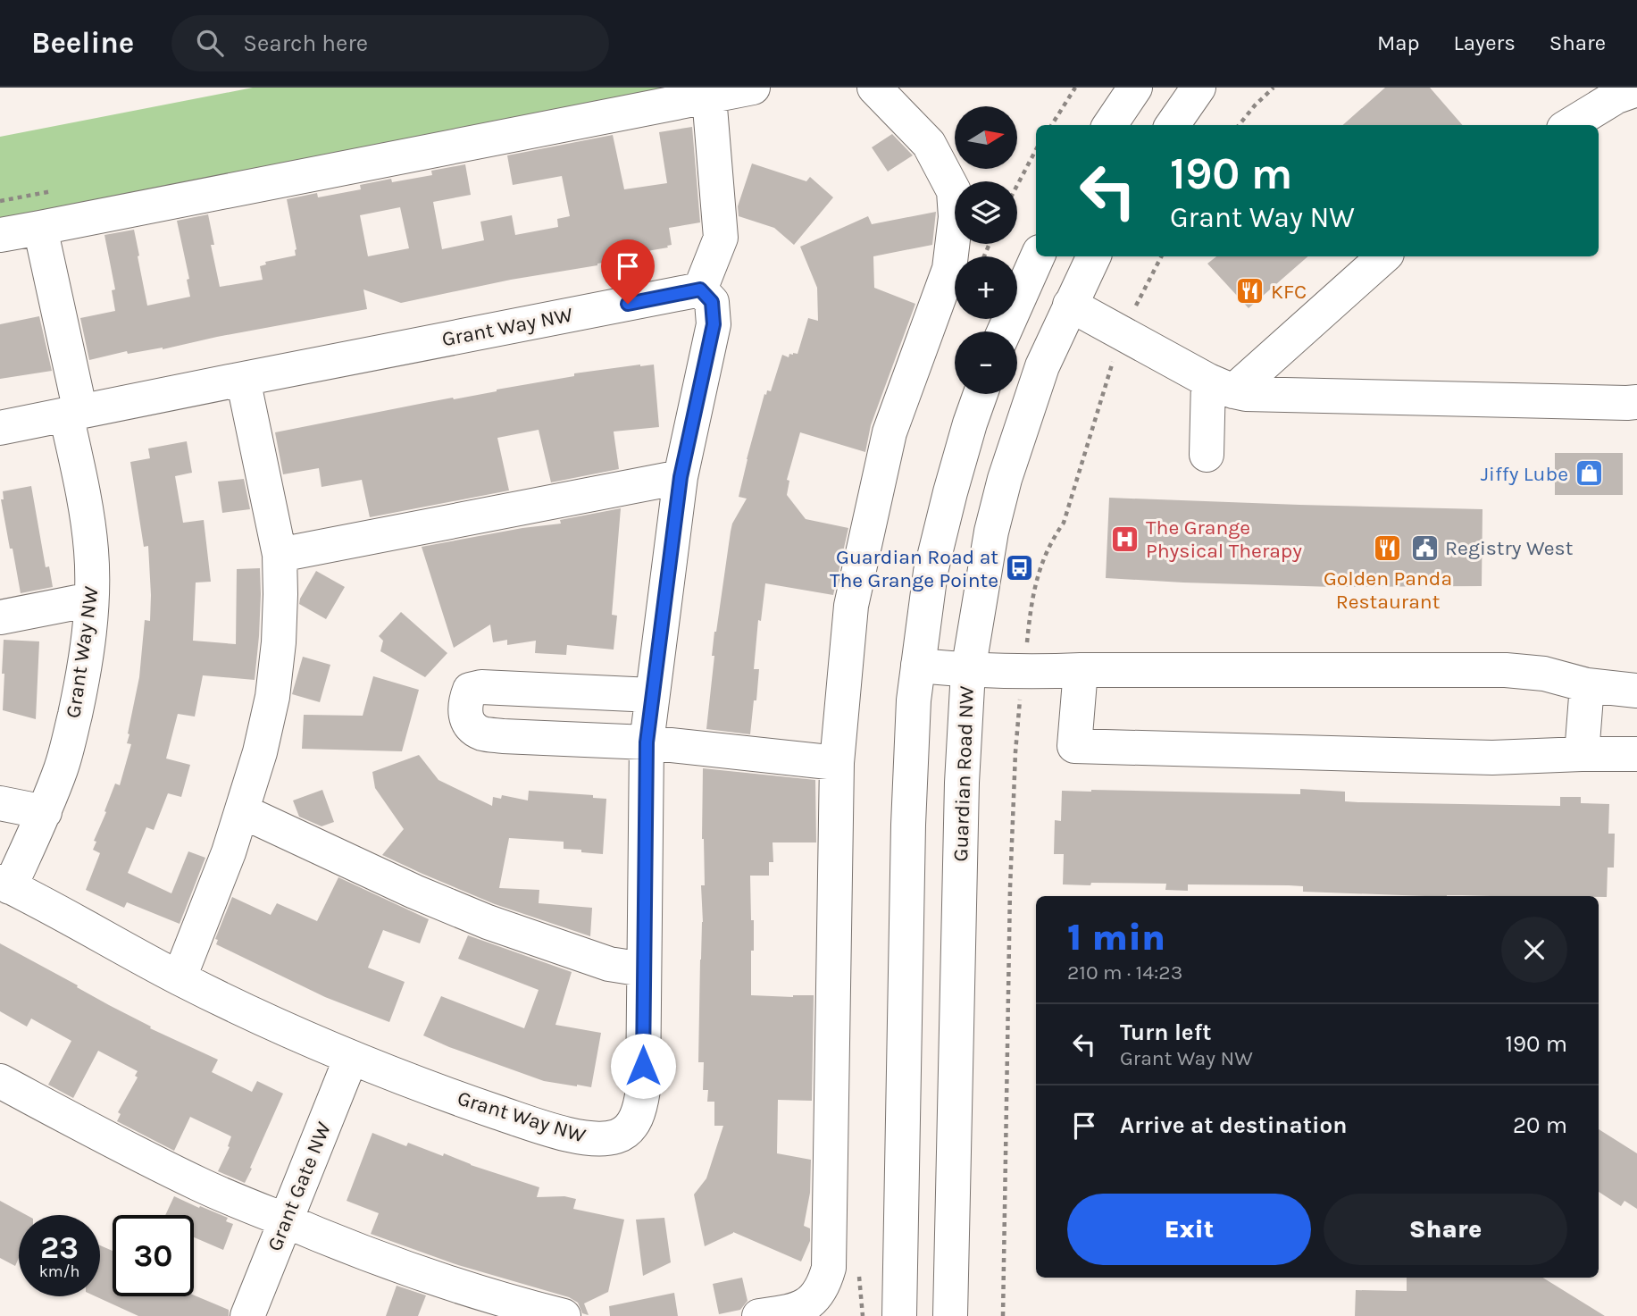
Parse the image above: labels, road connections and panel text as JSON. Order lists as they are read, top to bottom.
{
  "streets": {
    "street": ["Grant Way NW", "Guardian Road NW", "Grant Gate NW"]
  },
  "crossings": [
    ["Grant Way NW", "Grant Gate NW"]
  ],
  "places": {
    "restaurant": ["KFC", "Golden Panda Restaurant"],
    "shop": ["Jiffy Lube"],
    "hospital": ["The Grange Physical Therapy"],
    "public building": ["Registry West"],
    "bus stop": ["Guardian Road at The Grange Pointe"]
  },
  "north": "right",
  "page": {
    "header": "Beeline",
    "search": "Search here",
    "nav": ["Map", "Layers", "Share"],
    "map_buttons": ["+", "−"],
    "turn": ["190 m", "Grant Way NW"],
    "heading": ["1 min", "210 m · 14:23"],
    "list": [
      {
        "name": "Turn left",
        "note": "Grant Way NW",
        "value": "190 m"
      },
      {
        "name": "Arrive at destination",
        "value": "20 m"
      }
    ],
    "buttons": ["Exit", "Share"],
    "speed": "23 km/h",
    "limit": "30"
  }
}
